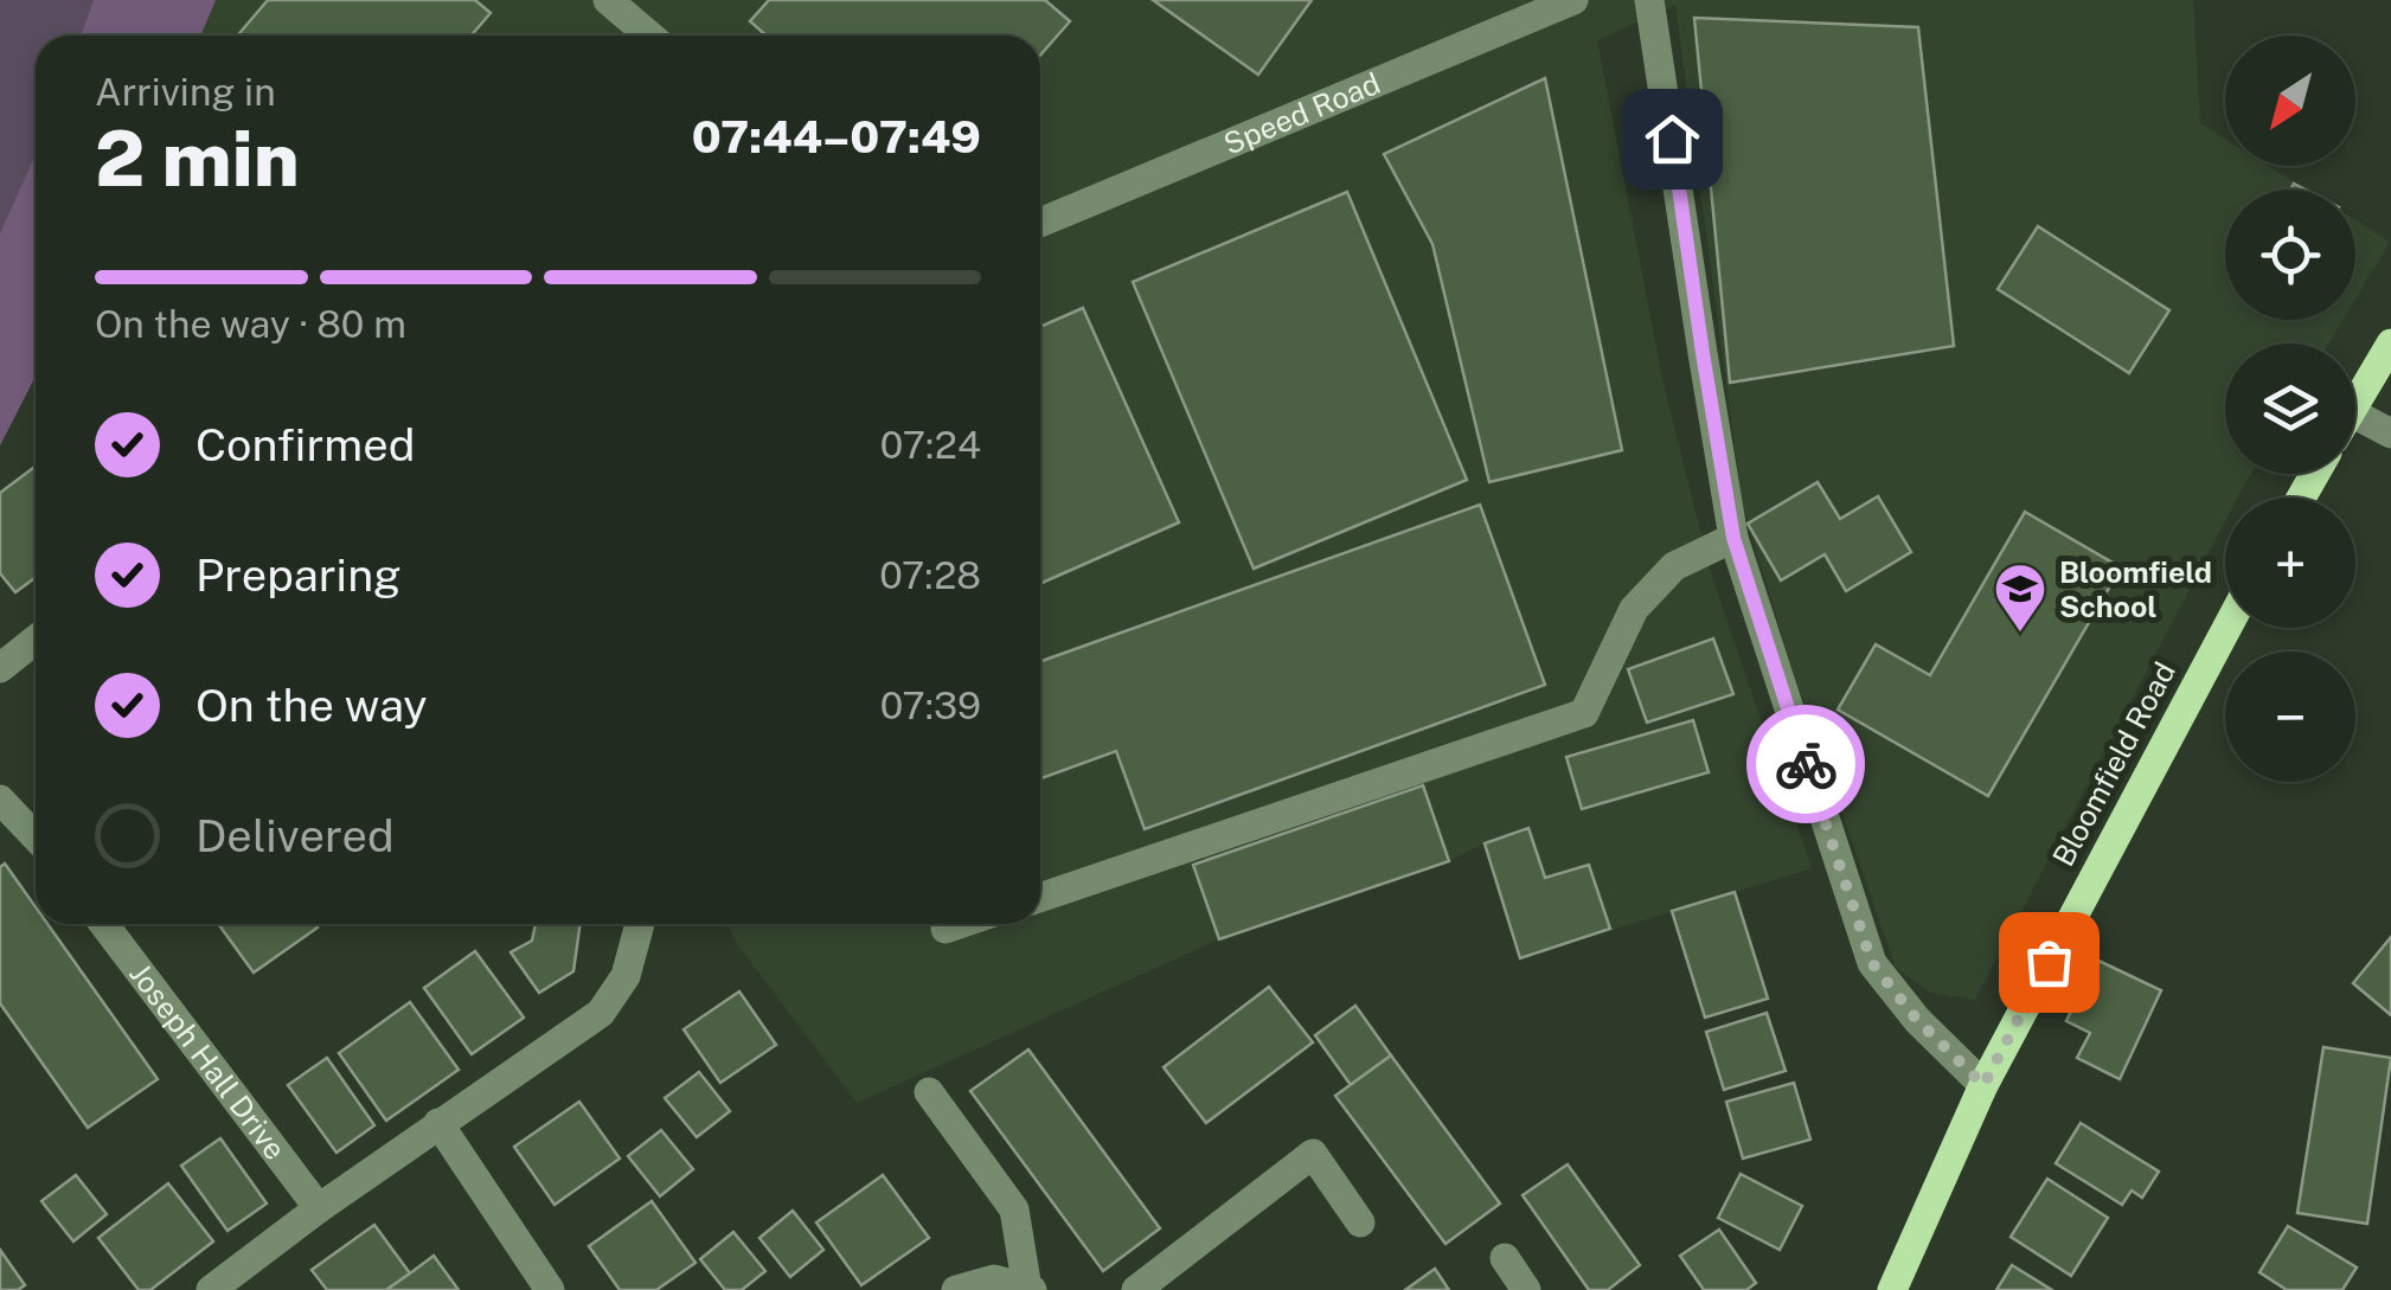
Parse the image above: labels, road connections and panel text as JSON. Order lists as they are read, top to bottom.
{
  "streets": {
    "main road": ["Bloomfield Road"],
    "street": ["Speed Road", "Joseph Hall Drive"]
  },
  "places": {
    "school or university": ["Bloomfield School"]
  },
  "north": "bottom left",
  "page": {
    "map_buttons": ["+", "−"],
    "heading": ["2 min", "Arriving in", "07:44–07:49"],
    "bar": "On the way · 80 m",
    "list": [
      ["Confirmed", "07:24"],
      ["Preparing", "07:28"],
      ["On the way", "07:39"],
      "Delivered"
    ]
  }
}
